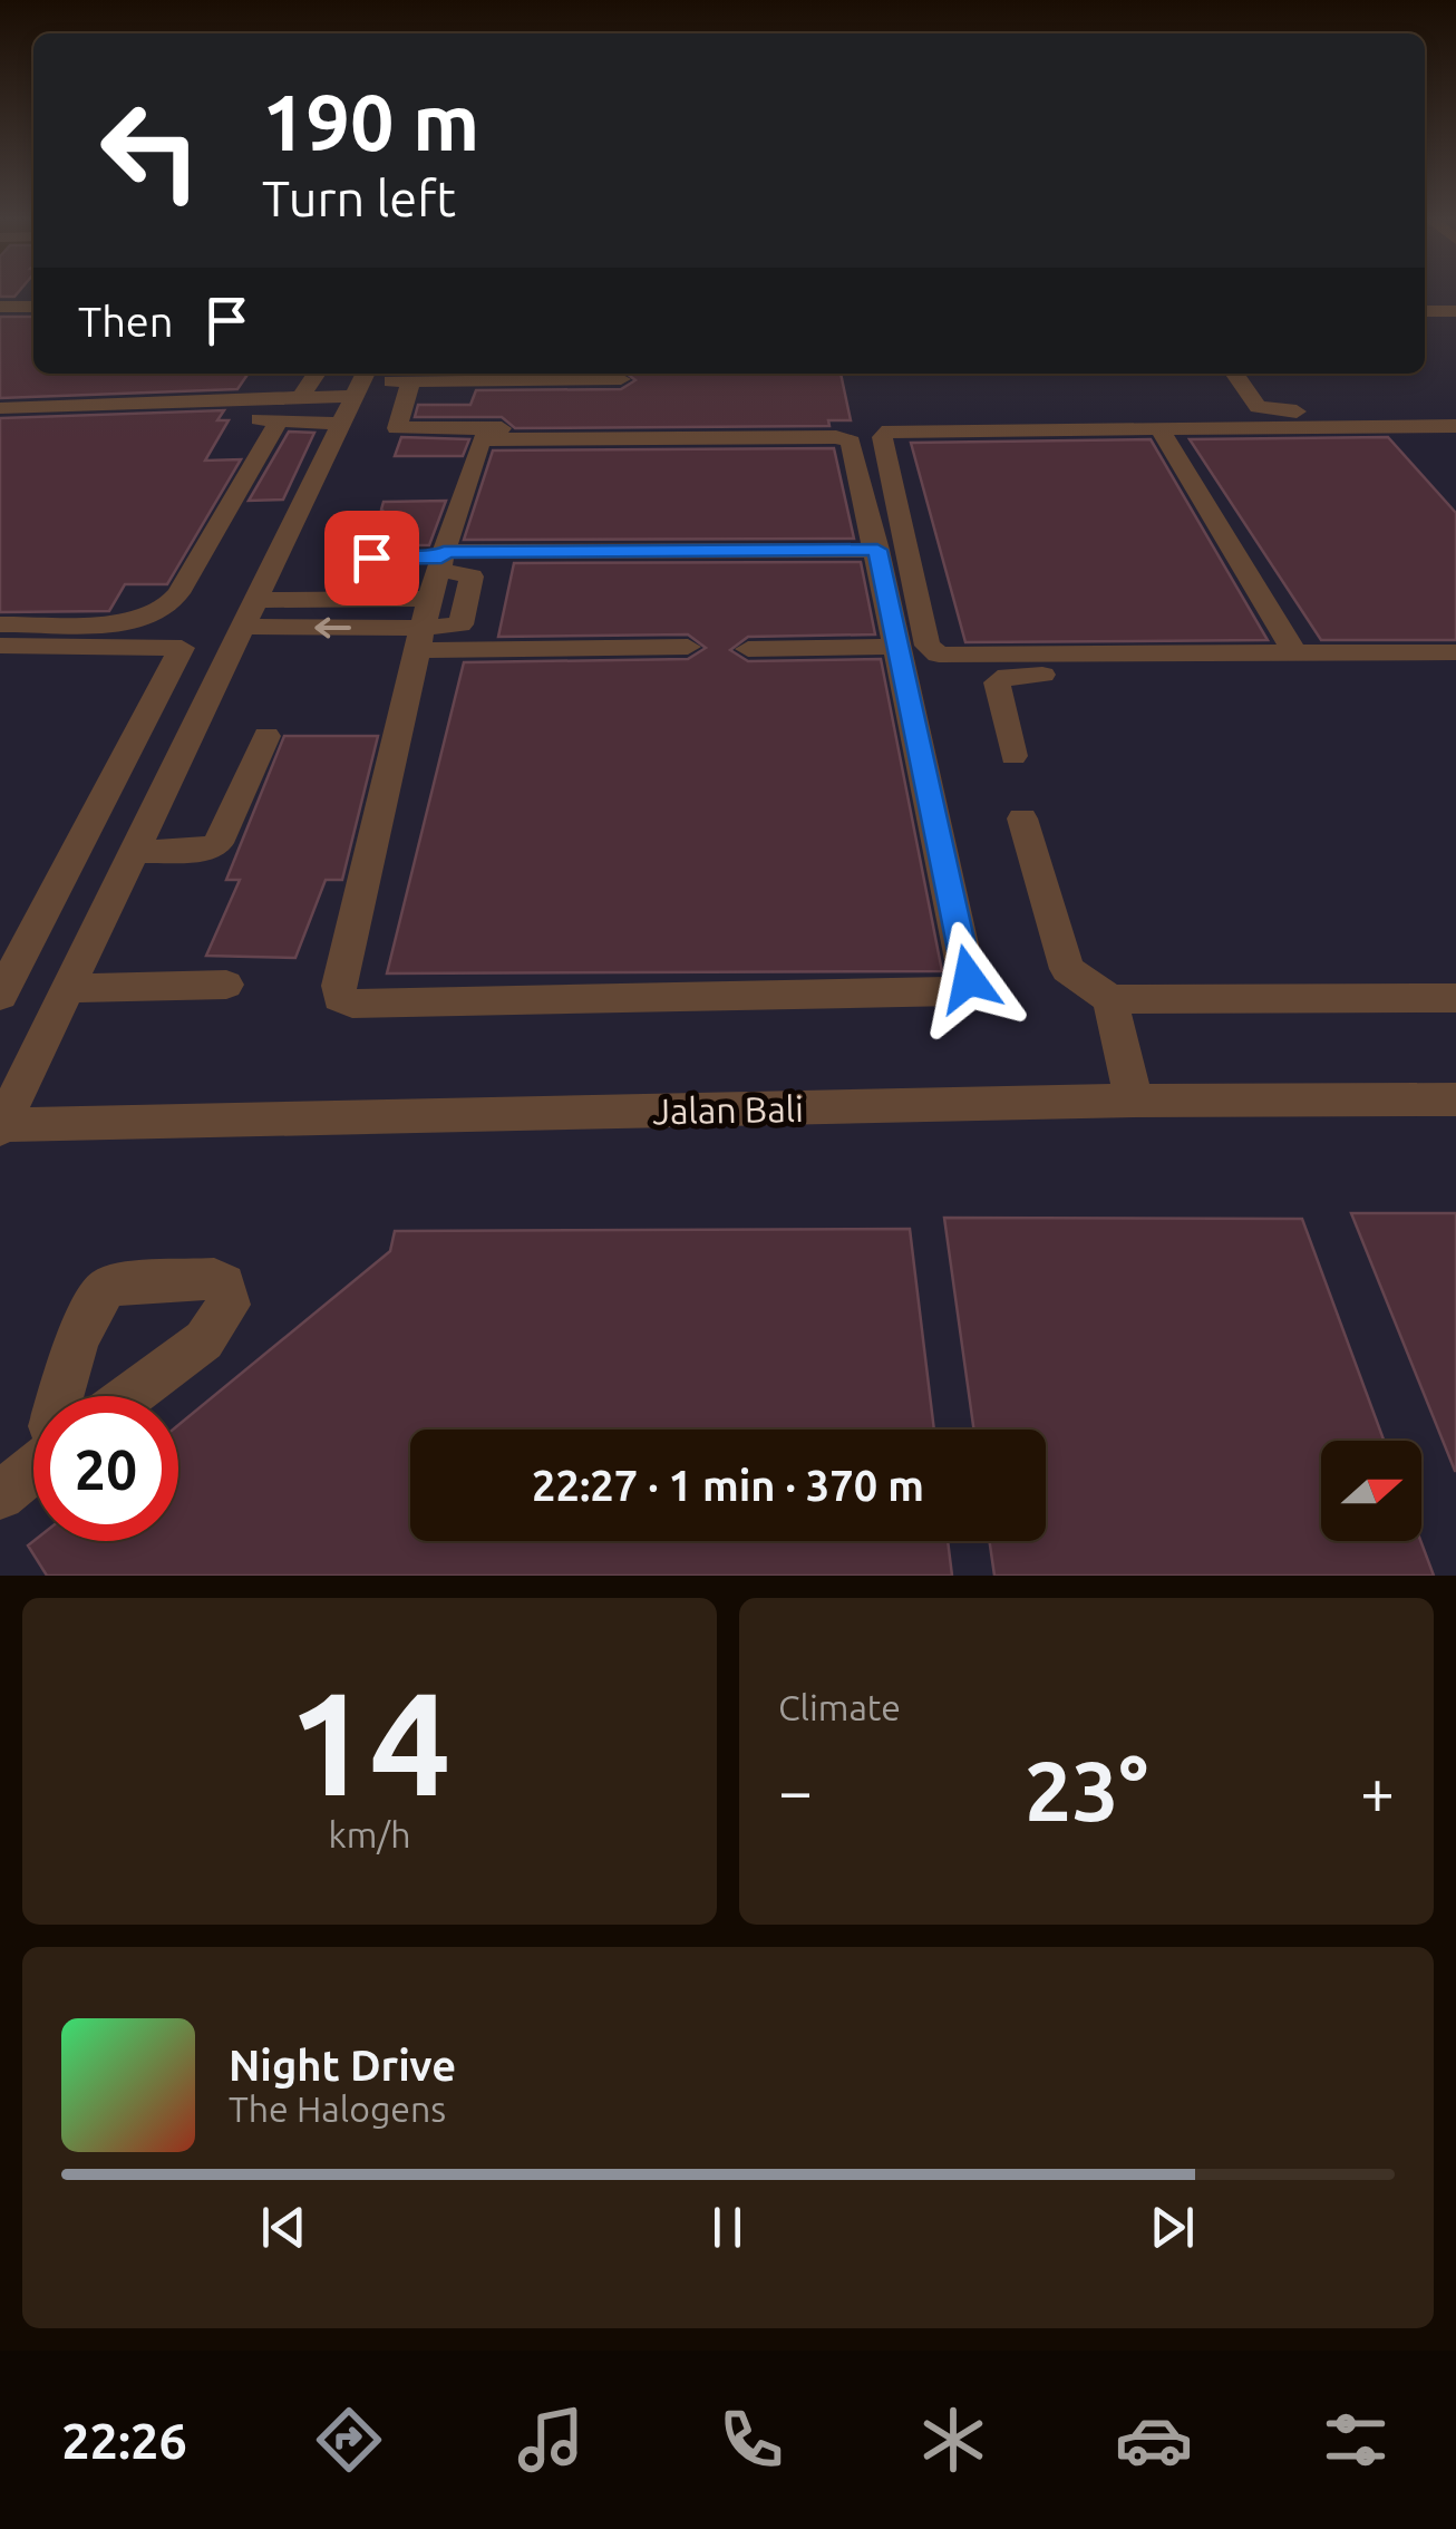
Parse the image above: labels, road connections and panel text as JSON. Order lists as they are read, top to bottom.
{
  "streets": {
    "street": ["Jalan Bali"]
  },
  "north": "right",
  "page": {
    "turn": ["190 m", "Turn left"],
    "then": "Then",
    "limit": "20",
    "trip": "22:27 · 1 min · 370 m",
    "tile": [
      ["14", "km/h"],
      "Climate"
    ],
    "heat": ["−", "23°", "+"],
    "song": ["Night Drive", "The Halogens"],
    "tabs": "22:26"
  }
}
